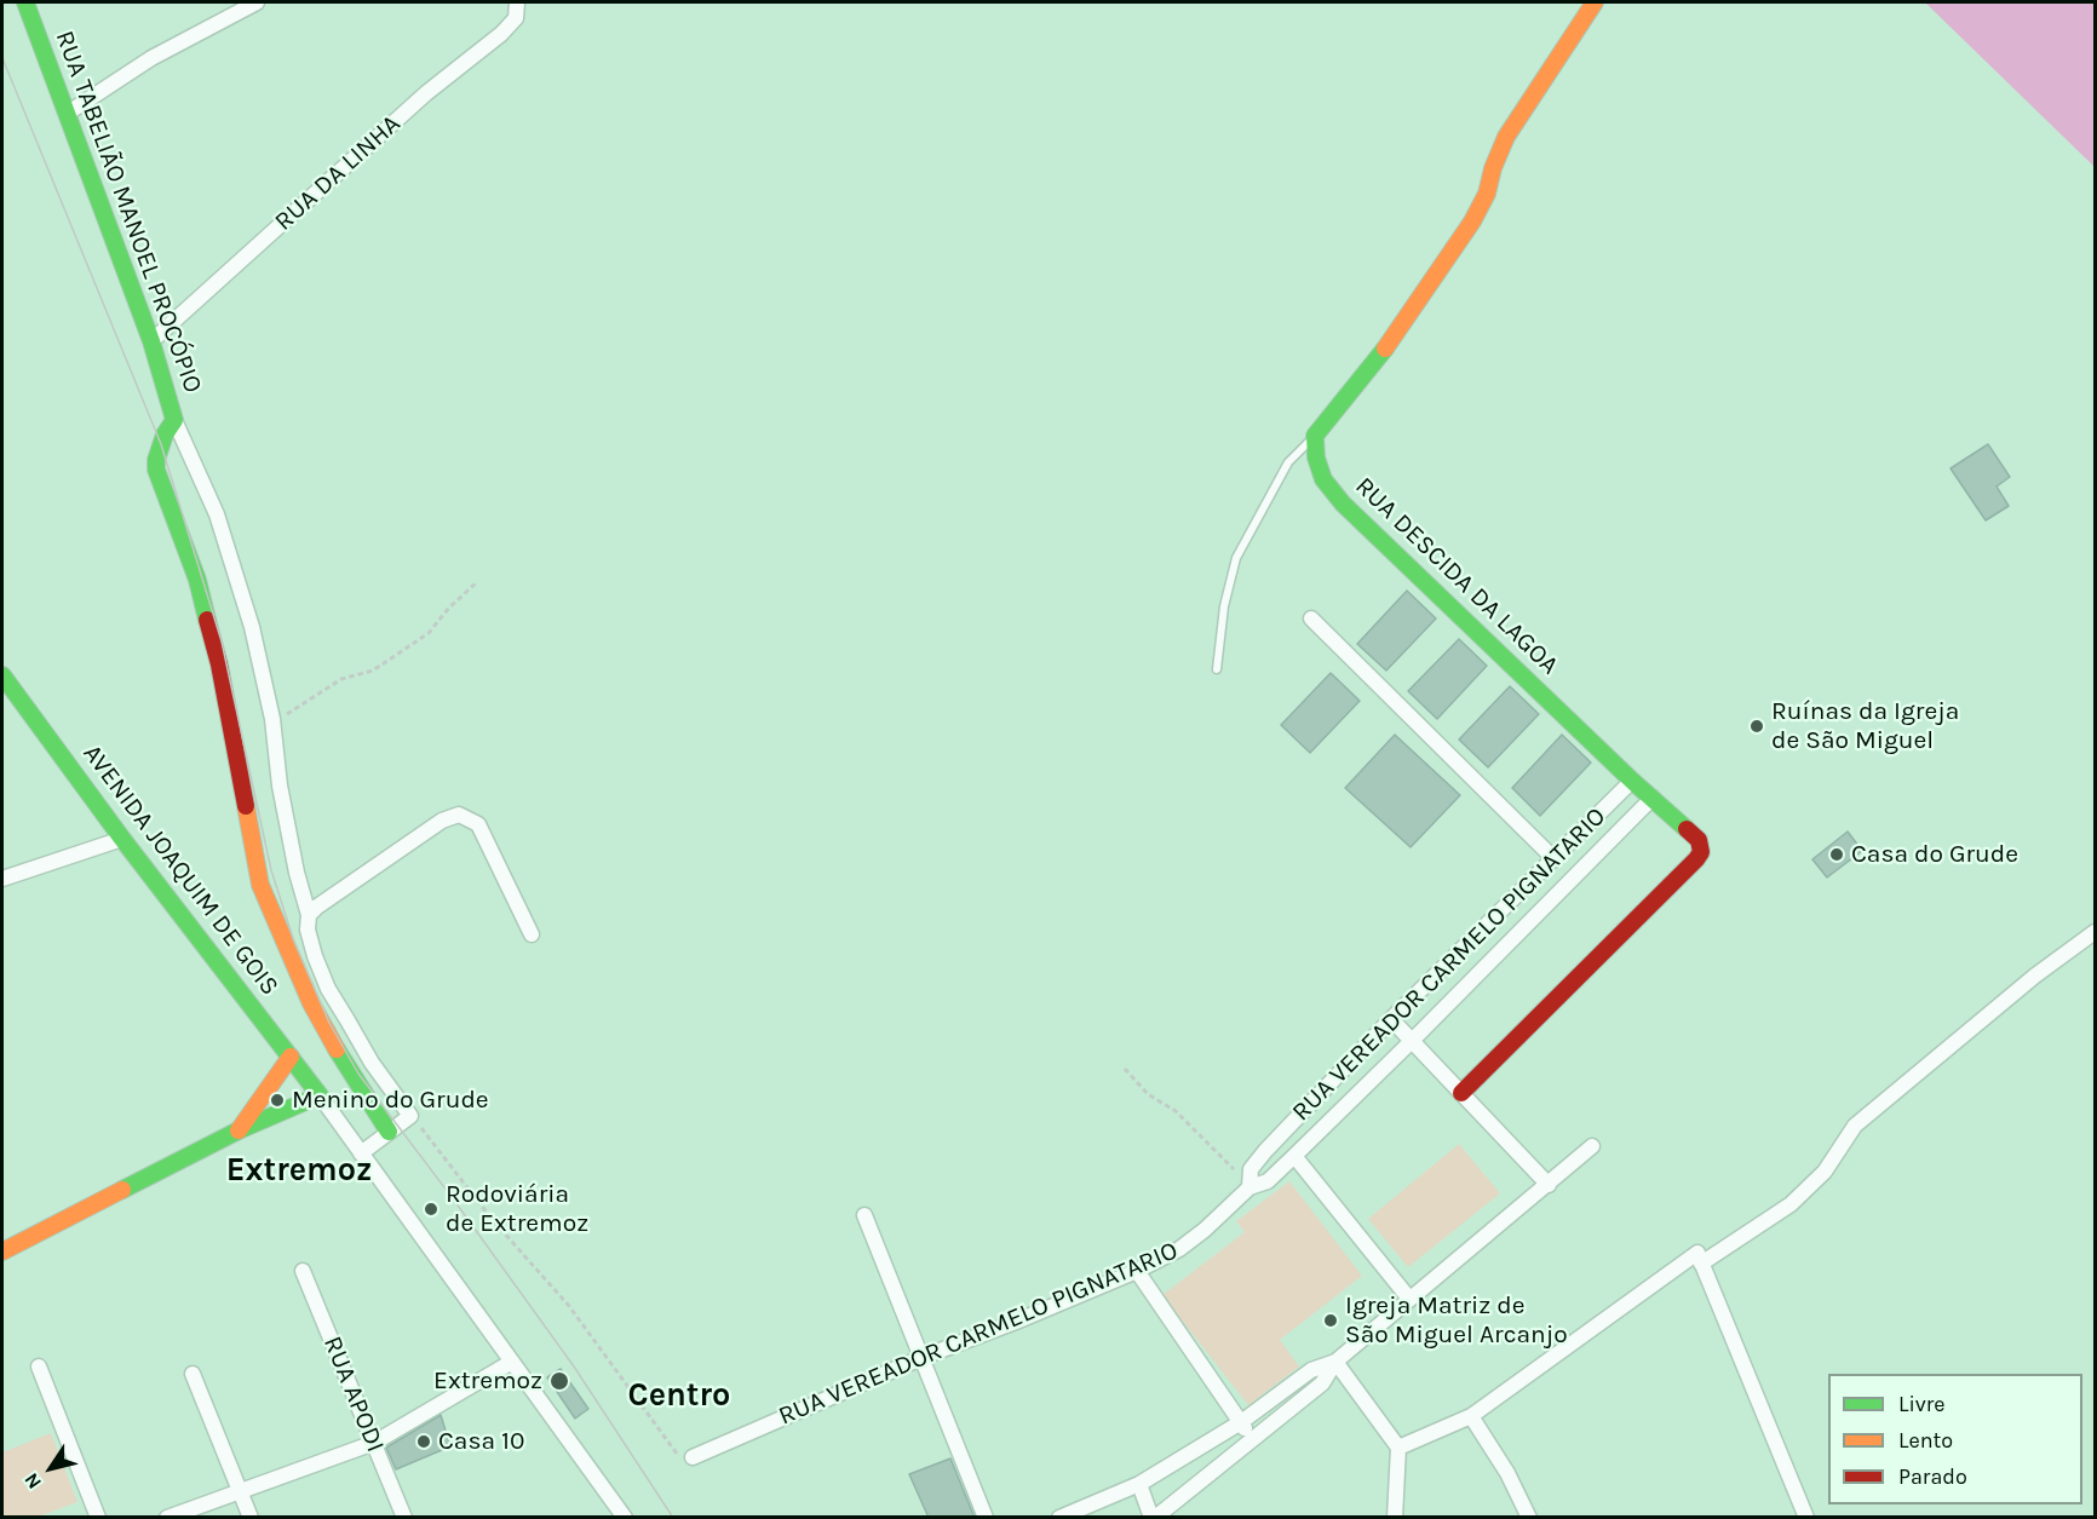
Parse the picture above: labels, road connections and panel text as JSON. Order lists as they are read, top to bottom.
{
  "streets": {
    "street": [
      "RUA DA LINHA",
      "RUA TABELIÃO MANOEL PROCÓPIO",
      "RUA DESCIDA DA LAGOA",
      "AVENIDA JOAQUIM DE GOIS",
      "RUA VEREADOR CARMELO PIGNATARIO",
      "RUA APODI"
    ]
  },
  "crossings": [
    ["RUA DA LINHA", "RUA TABELIÃO MANOEL PROCÓPIO"],
    ["RUA DESCIDA DA LAGOA", "RUA VEREADOR CARMELO PIGNATARIO"]
  ],
  "districts": ["Extremoz", "Centro"],
  "places": [
    "Ruínas da Igreja de São Miguel",
    "Casa do Grude",
    "Menino do Grude",
    "Rodoviária de Extremoz",
    "Igreja Matriz de São Miguel Arcanjo",
    "Extremoz",
    "Casa 10"
  ],
  "legend": ["Livre", "Lento", "Parado"],
  "north": "bottom left"
}
